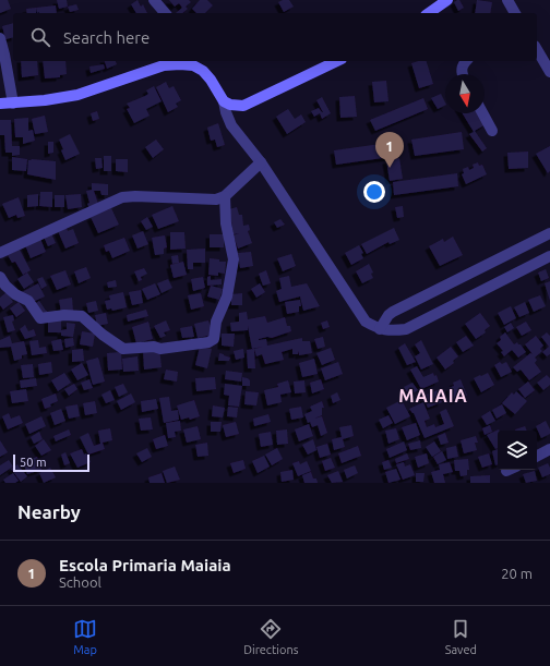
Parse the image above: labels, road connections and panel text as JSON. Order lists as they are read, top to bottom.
{
  "districts": ["MAIAIA"],
  "scale_bar": "50 m",
  "north": "bottom",
  "page": {
    "search": "Search here",
    "pins": "1",
    "scale": "50 m",
    "heading": "Nearby",
    "list": [
      {
        "mark": "1",
        "name": "Escola Primaria Maiaia",
        "note": "School",
        "value": "20 m"
      }
    ],
    "nav": ["Map", "Directions", "Saved"]
  }
}
